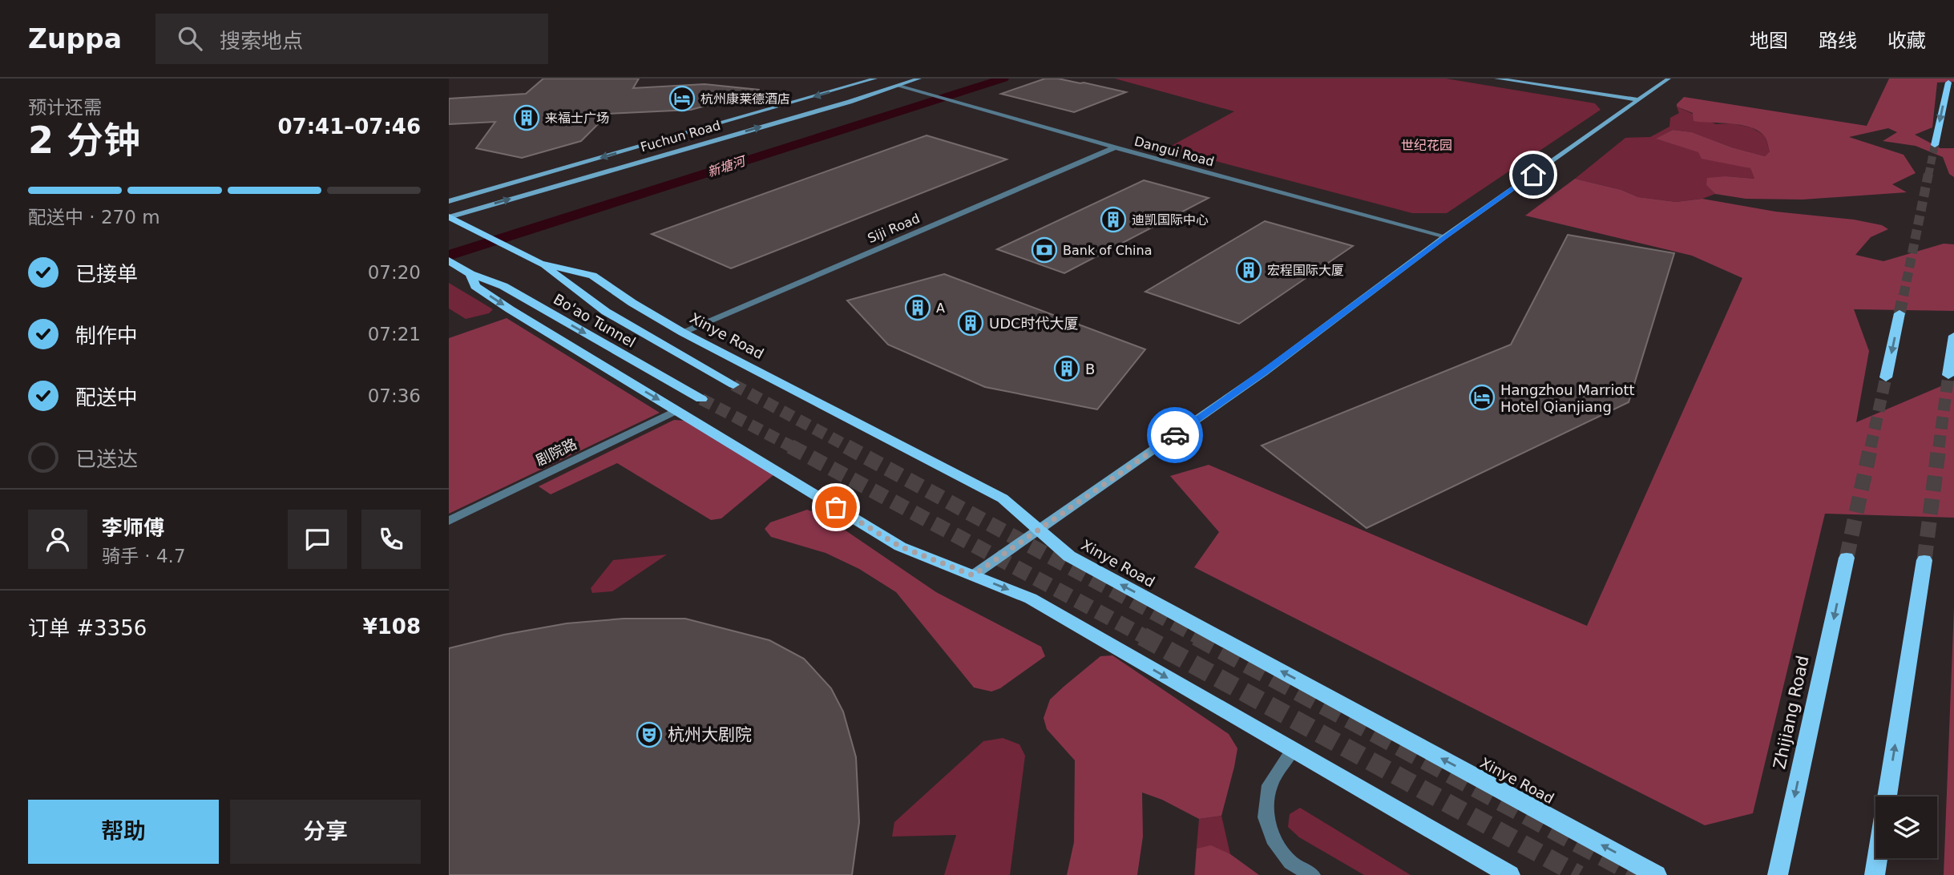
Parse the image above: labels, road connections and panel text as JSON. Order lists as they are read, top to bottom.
{
  "streets": {
    "main road": ["Bo'ao Tunnel", "Xinye Road", "Zhijiang Road"],
    "street": [
      "Fuchun Road",
      "Dangui Road",
      "Siji Road",
      "剧院路"
    ]
  },
  "crossings": [
    ["Fuchun Road", "Dangui Road"],
    ["Fuchun Road", "Xinye Road"],
    ["Dangui Road", "Siji Road"],
    ["Siji Road", "Xinye Road"],
    ["Bo'ao Tunnel", "Xinye Road"]
  ],
  "water": ["新塘河"],
  "parks": ["世纪花园"],
  "places": {
    "hotel": ["杭州康莱德酒店", "Hangzhou Marriott Hotel Qianjiang"],
    "building": [
      "来福士广场",
      "迪凯国际中心",
      "宏程国际大厦",
      "A",
      "UDC时代大厦",
      "B"
    ],
    "bank": ["Bank of China"],
    "theatre": ["杭州大剧院"]
  },
  "page": {
    "header": "Zuppa",
    "search": "搜索地点",
    "nav": ["地图", "路线", "收藏"],
    "heading": ["2 分钟", "预计还需", "07:41–07:46"],
    "panel": [
      "李师傅",
      "骑手 · 4.7",
      "订单 #3356",
      "¥108"
    ],
    "bar": "配送中 · 270 m",
    "list": [
      ["已接单", "07:20"],
      ["制作中", "07:21"],
      ["配送中", "07:36"],
      "已送达"
    ],
    "buttons": ["帮助", "分享"]
  }
}
